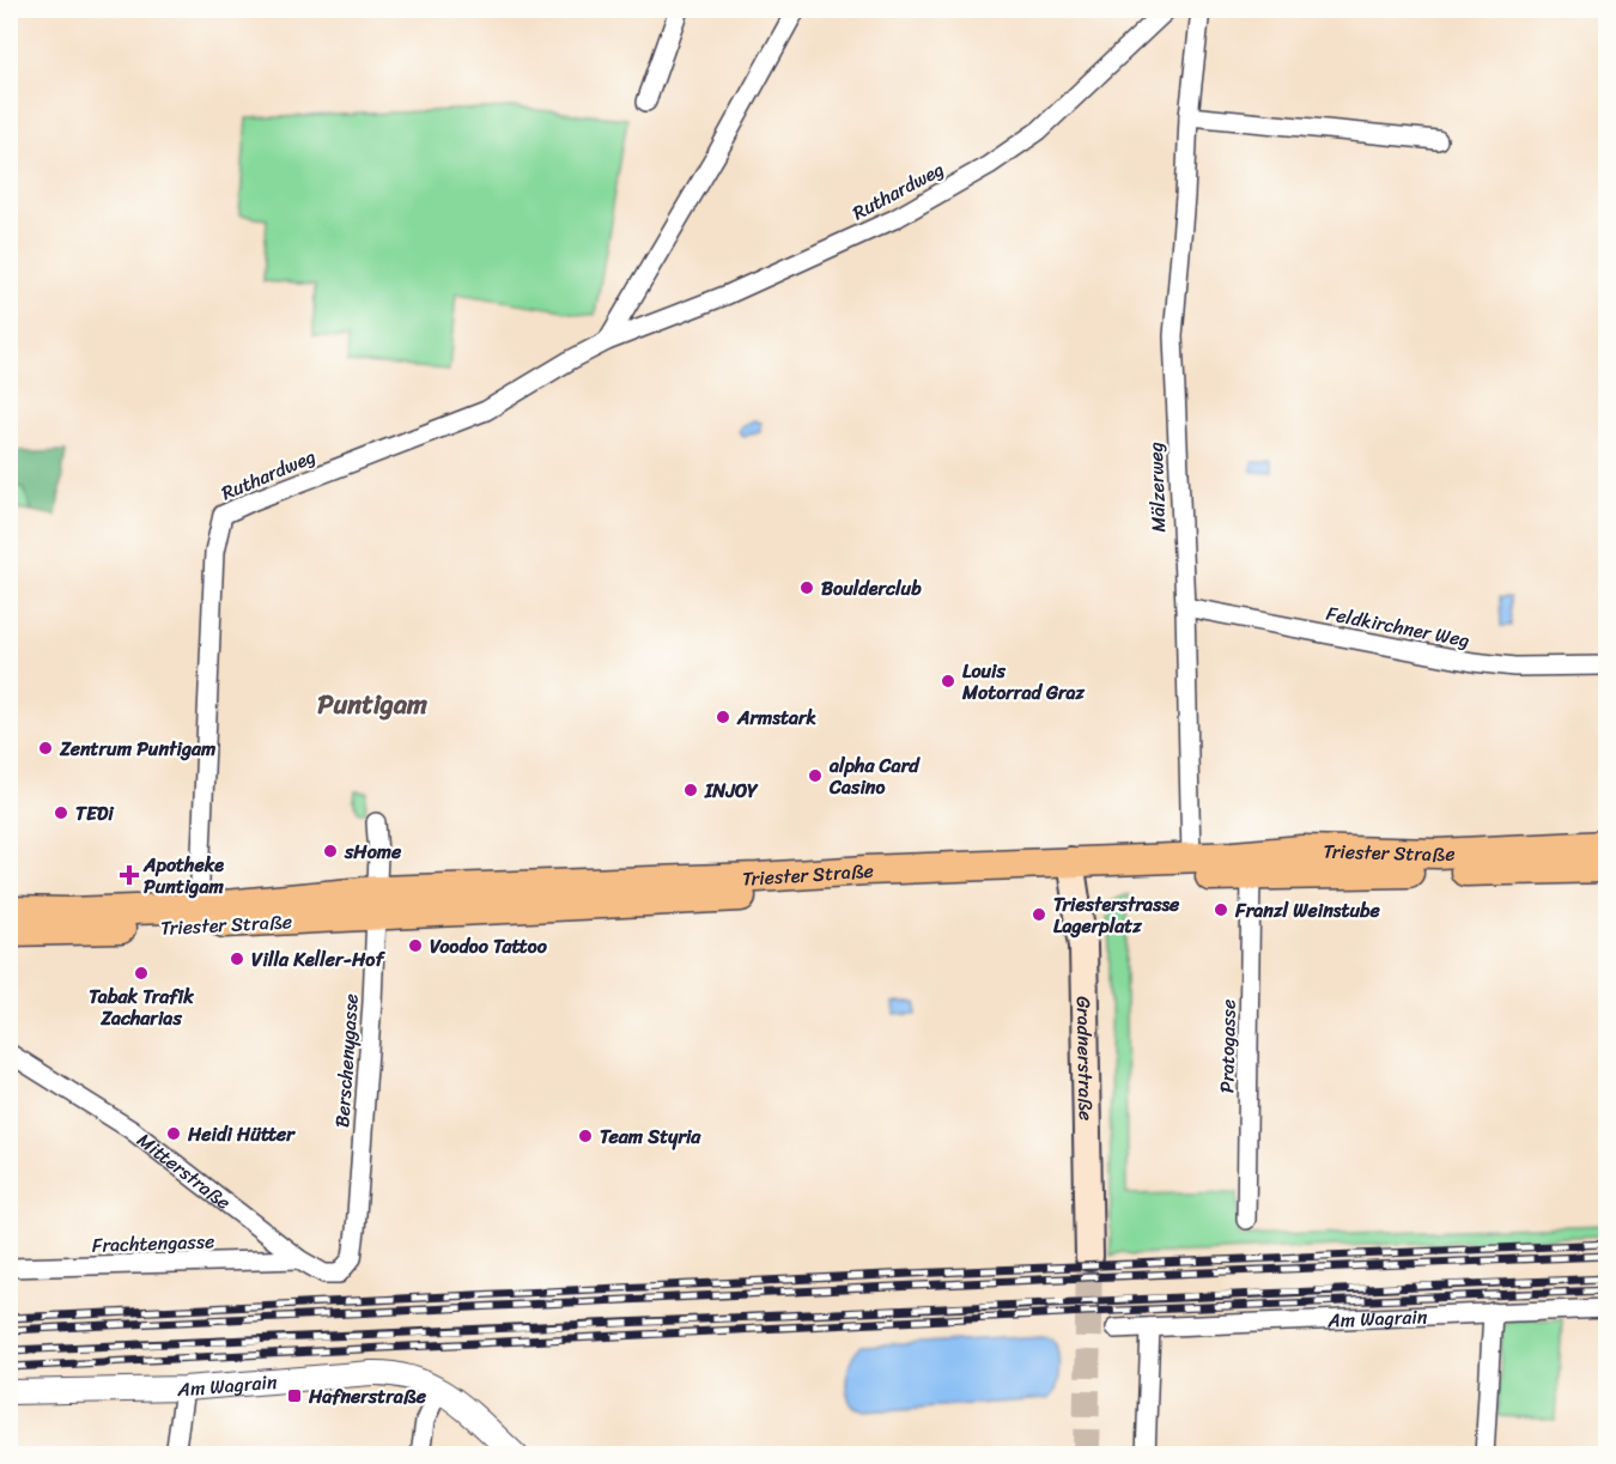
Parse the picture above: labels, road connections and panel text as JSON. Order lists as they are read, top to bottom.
{
  "streets": {
    "main road": ["Triester Straße", "Gradnerstraße"],
    "street": [
      "Ruthardweg",
      "Mälzerweg",
      "Feldkirchner Weg",
      "Pratogasse",
      "Berschenygasse",
      "Mitterstraße",
      "Frachtengasse",
      "Am Wagrain"
    ]
  },
  "crossings": [
    ["Ruthardweg", "Triester Straße"],
    ["Mälzerweg", "Feldkirchner Weg"],
    ["Mälzerweg", "Triester Straße"],
    ["Triester Straße", "Pratogasse"],
    ["Triester Straße", "Gradnerstraße"],
    ["Triester Straße", "Berschenygasse"],
    ["Berschenygasse", "Mitterstraße"],
    ["Mitterstraße", "Frachtengasse"]
  ],
  "districts": ["Puntigam"],
  "places": {
    "other": [
      "Boulderclub",
      "Louis Motorrad Graz",
      "Armstark",
      "Zentrum Puntigam",
      "alpha Card Casino",
      "INJOY",
      "TEDi",
      "sHome",
      "Franzl Weinstube",
      "Triesterstrasse Lagerplatz",
      "Voodoo Tattoo",
      "Villa Keller-Hof",
      "Tabak Trafik Zacharias",
      "Heidi Hütter",
      "Team Styria"
    ],
    "health": ["Apotheke Puntigam"],
    "transit": ["Hafnerstraße"]
  }
}
